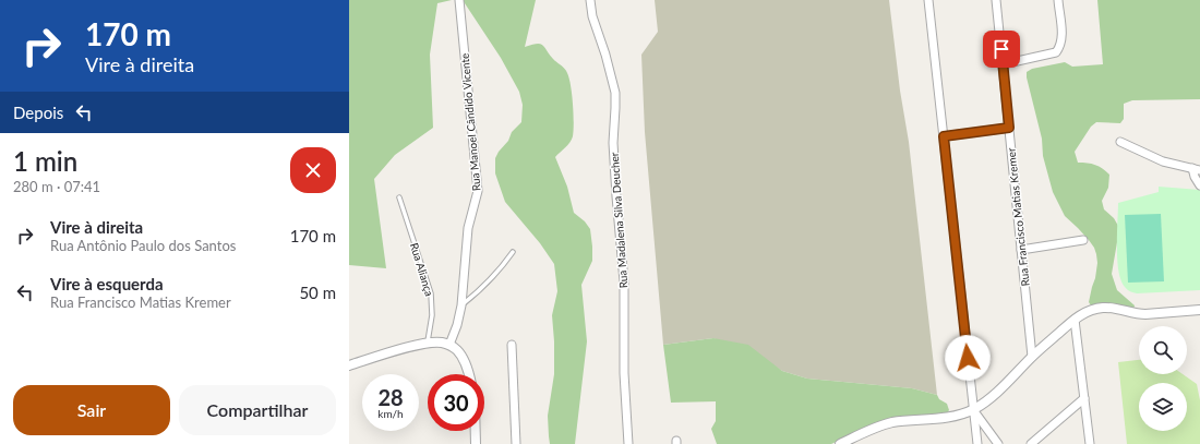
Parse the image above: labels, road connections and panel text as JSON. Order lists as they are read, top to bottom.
{
  "streets": {
    "street": ["Rua Manoel Cândido Vicente", "Rua Francisco Matias Kremer", "Rua Madalena Silva Deucher"],
    "lane": ["Rua Aliança"]
  },
  "page": {
    "turn": ["170 m", "Vire à direita"],
    "then": "Depois",
    "heading": ["1 min", "280 m · 07:41"],
    "list": [
      {
        "name": "Vire à direita",
        "note": "Rua Antônio Paulo dos Santos",
        "value": "170 m"
      },
      {
        "name": "Vire à esquerda",
        "note": "Rua Francisco Matias Kremer",
        "value": "50 m"
      }
    ],
    "speed": "28 km/h",
    "limit": "30",
    "buttons": ["Sair", "Compartilhar"]
  }
}
